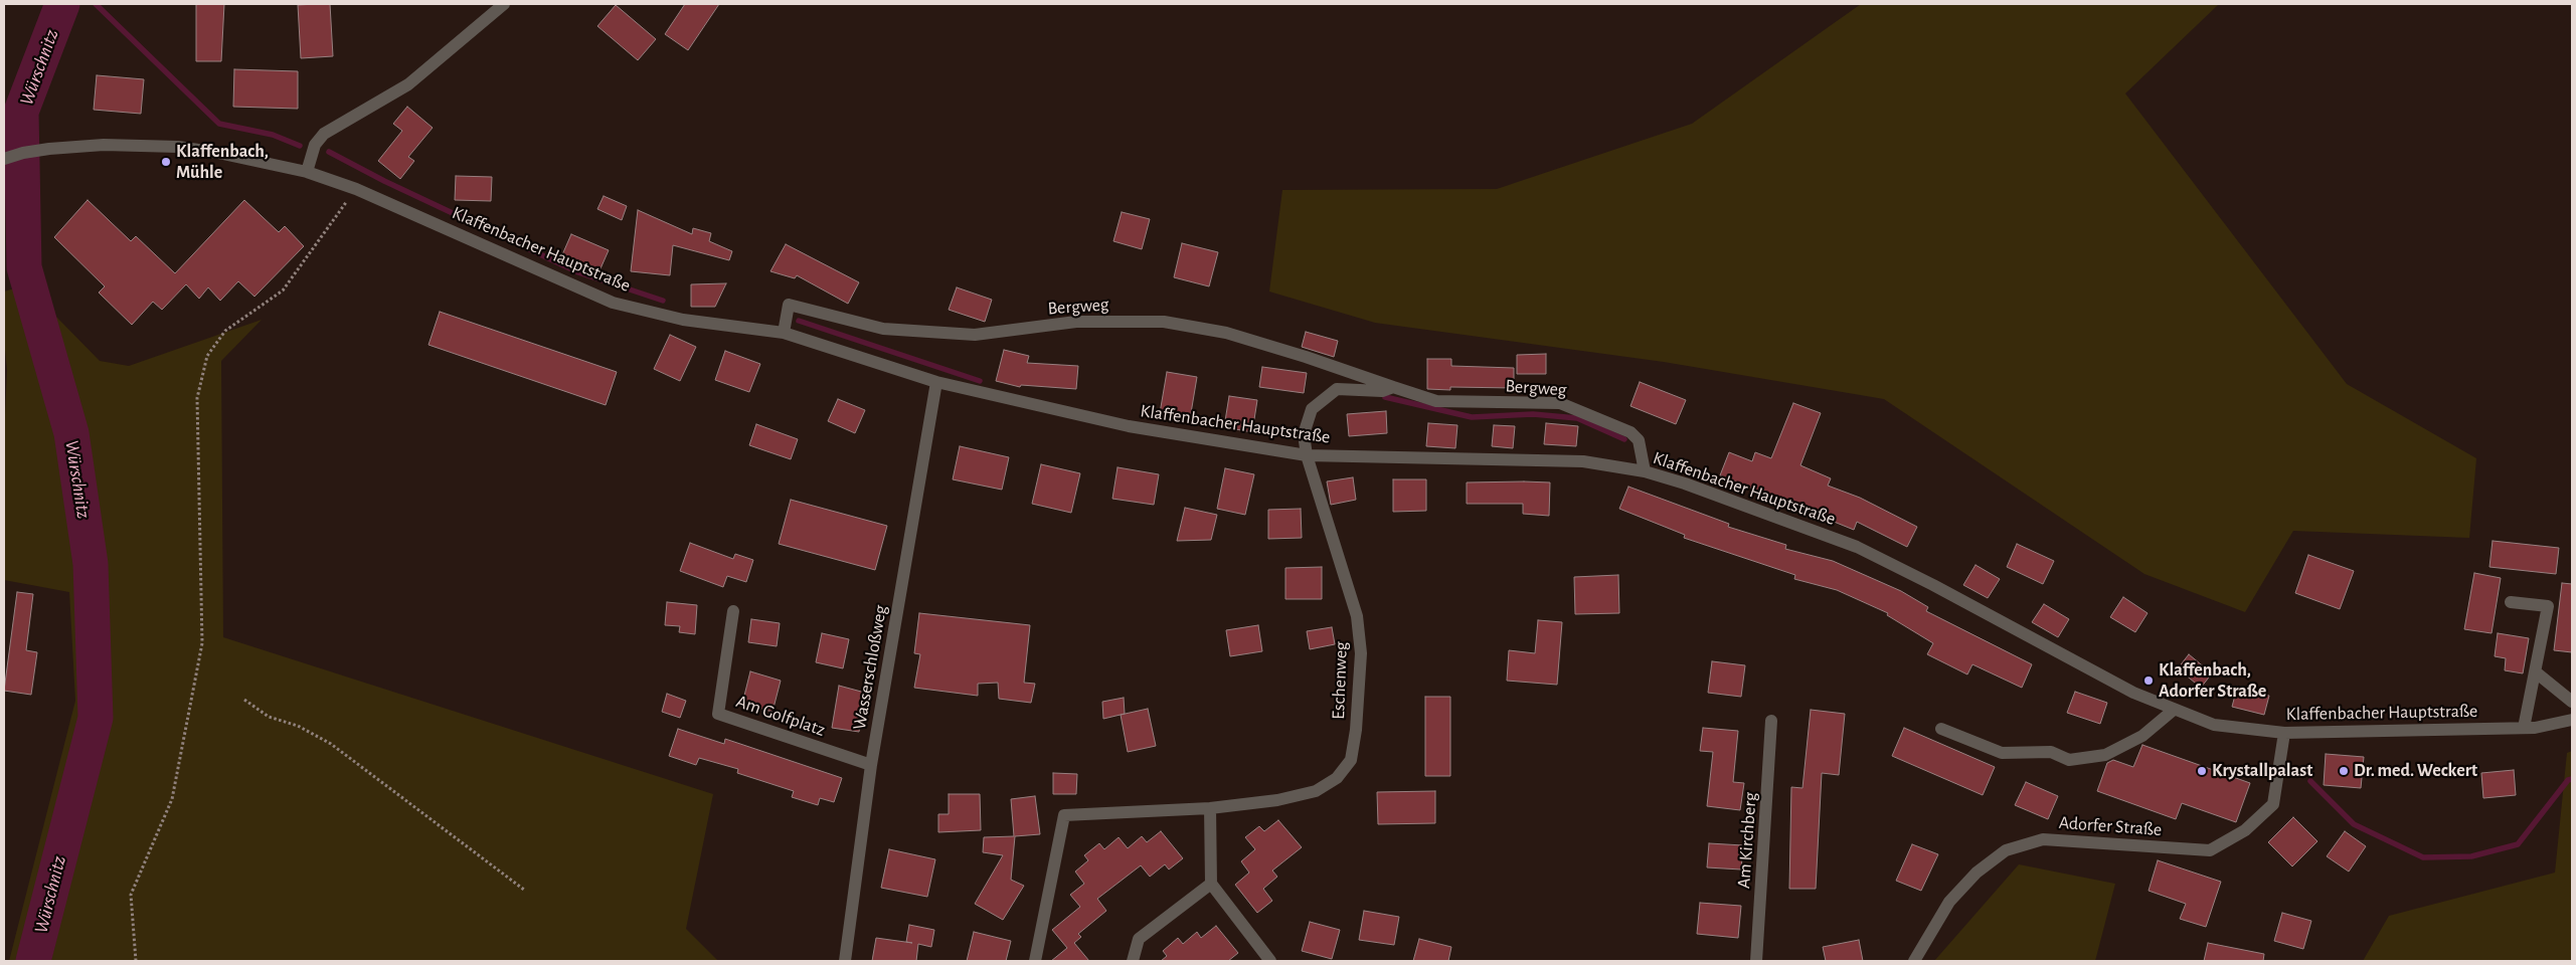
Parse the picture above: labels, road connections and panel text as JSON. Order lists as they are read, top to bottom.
{
  "streets": {
    "street": [
      "Klaffenbacher Hauptstraße",
      "Bergweg",
      "Wasserschloßweg",
      "Eschenweg",
      "Am Golfplatz",
      "Adorfer Straße",
      "Am Kirchberg"
    ]
  },
  "crossings": [
    ["Klaffenbacher Hauptstraße", "Bergweg"],
    ["Klaffenbacher Hauptstraße", "Wasserschloßweg"],
    ["Klaffenbacher Hauptstraße", "Eschenweg"],
    ["Klaffenbacher Hauptstraße", "Adorfer Straße"],
    ["Bergweg", "Eschenweg"],
    ["Wasserschloßweg", "Am Golfplatz"]
  ],
  "water": ["Würschnitz"],
  "places": [
    "Klaffenbach, Mühle",
    "Klaffenbach, Adorfer Straße",
    "Krystallpalast",
    "Dr. med. Weckert"
  ]
}
